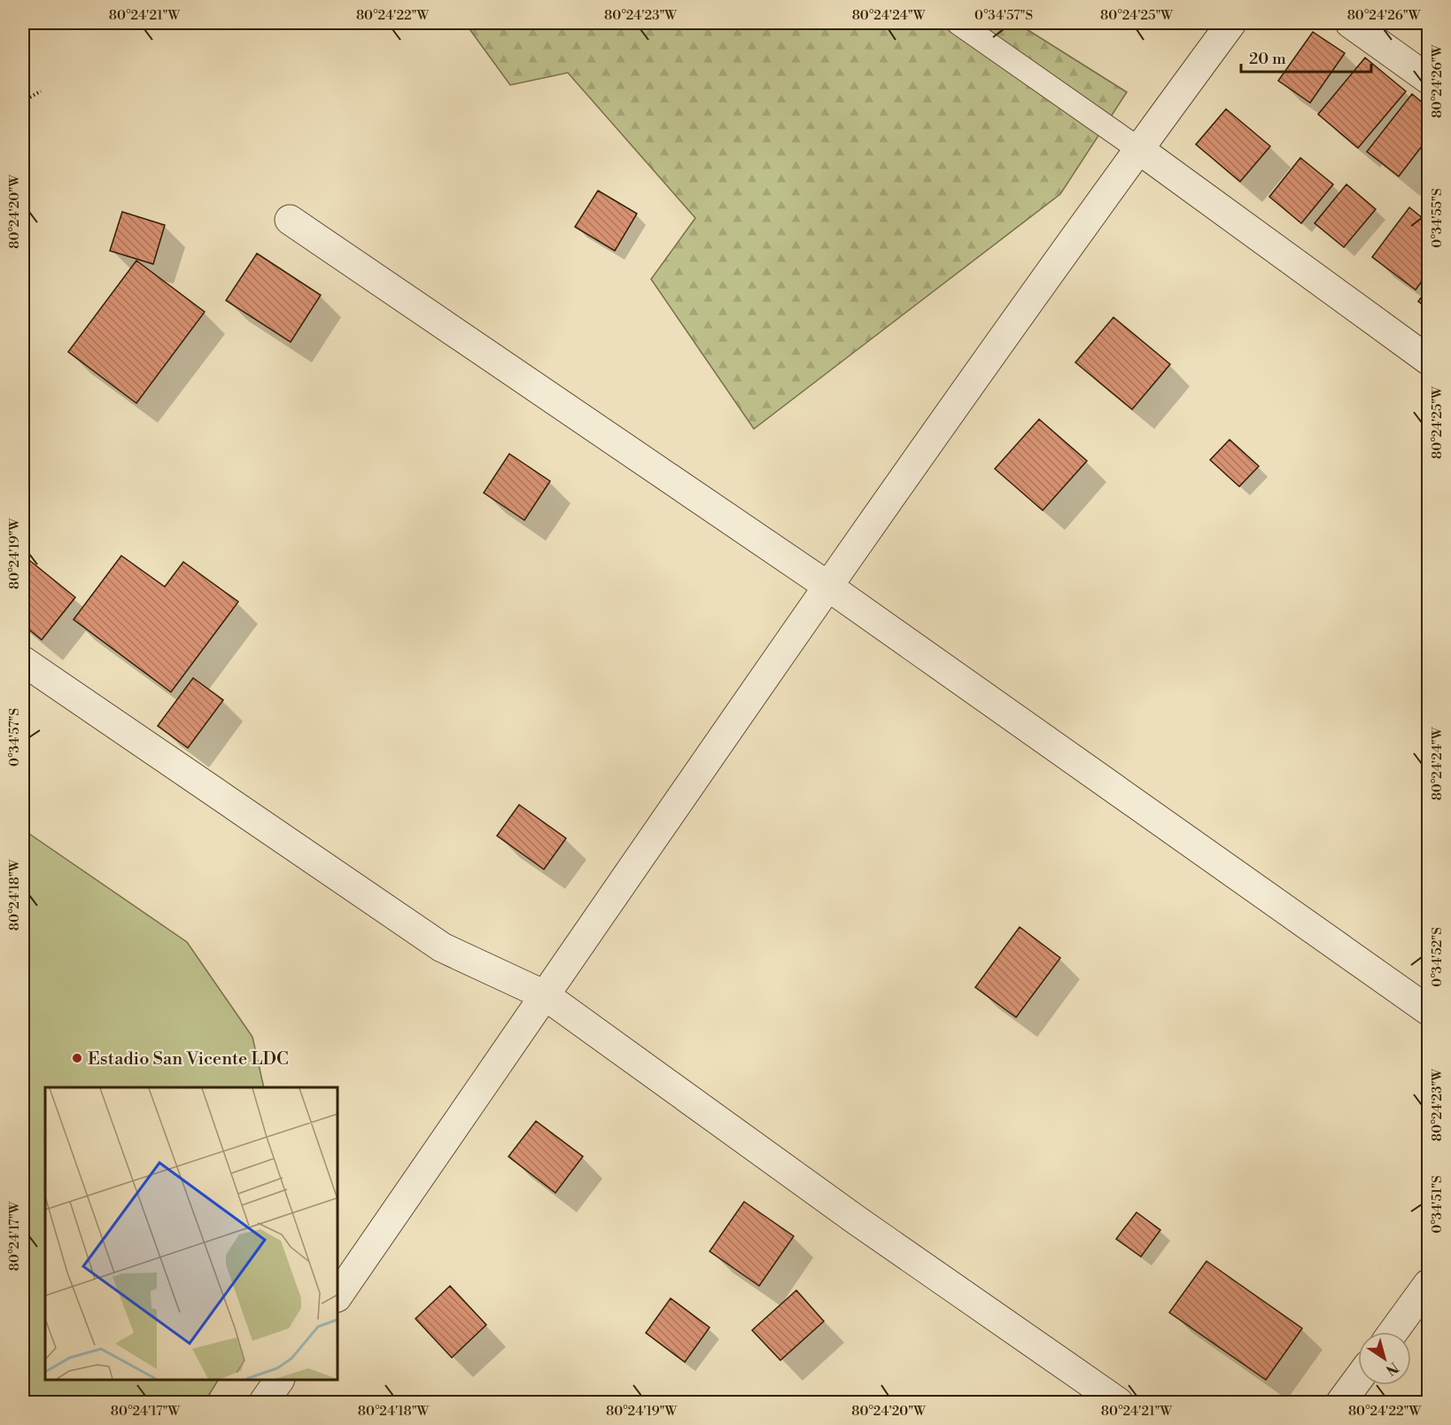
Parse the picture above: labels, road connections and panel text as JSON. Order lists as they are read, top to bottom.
{
  "places": ["Estadio San Vicente LDC"],
  "scale_bar": "20 m",
  "north": "bottom right",
  "coordinates": [
    "80°24'21\"W",
    "80°24'22\"W",
    "80°24'23\"W",
    "80°24'24\"W",
    "0°34'57\"S",
    "80°24'25\"W",
    "80°24'26\"W",
    "80°24'20\"W",
    "0°34'55\"S",
    "80°24'19\"W",
    "80°24'18\"W",
    "0°34'52\"S",
    "0°34'51\"S",
    "80°24'17\"W"
  ]
}
